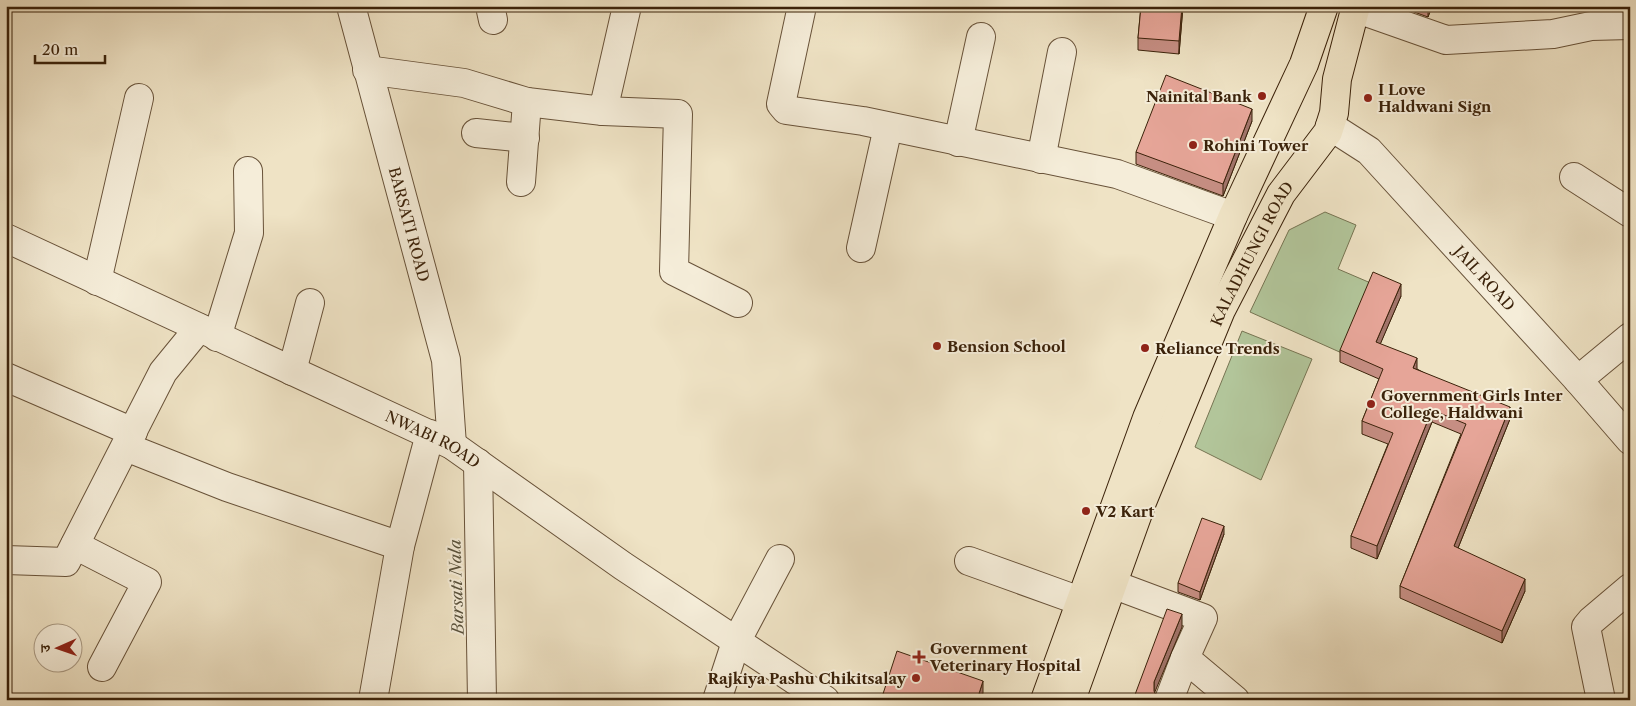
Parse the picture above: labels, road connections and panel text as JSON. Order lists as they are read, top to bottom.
{
  "streets": {
    "main road": ["KALADHUNGI ROAD"],
    "street": ["BARSATI ROAD", "JAIL ROAD", "NWABI ROAD"]
  },
  "crossings": [
    ["BARSATI ROAD", "NWABI ROAD"],
    ["KALADHUNGI ROAD", "JAIL ROAD"]
  ],
  "water": ["Barsati Nala"],
  "places": {
    "other": [
      "Nainital Bank",
      "I Love Haldwani Sign",
      "Rohini Tower",
      "Bension School",
      "Reliance Trends",
      "Government Girls Inter College, Haldwani",
      "V2 Kart",
      "Rajkiya Pashu Chikitsalay"
    ],
    "health": ["Government Veterinary Hospital"]
  },
  "scale_bar": "20 m",
  "north": "left"
}
